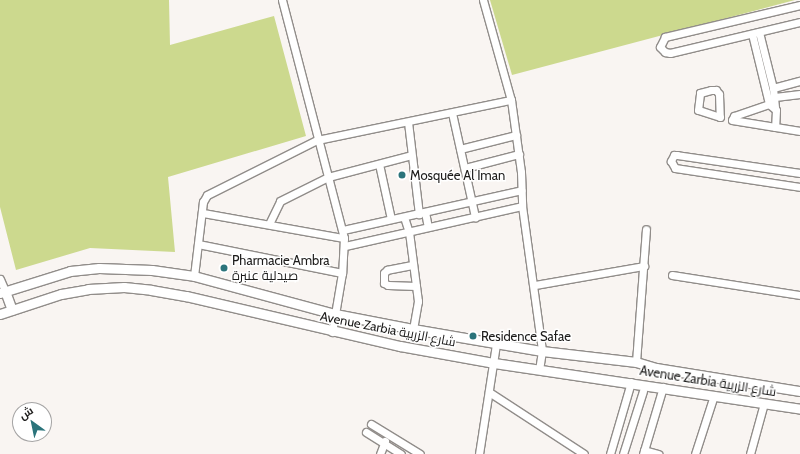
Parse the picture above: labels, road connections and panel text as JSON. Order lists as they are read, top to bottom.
{
  "streets": {
    "main road": ["Avenue Zarbia شارع الزربية"]
  },
  "places": ["Mosquée Al Iman", "Pharmacie Ambra صيدلية عنبرة", "Residence Safae"],
  "north": "top left"
}
